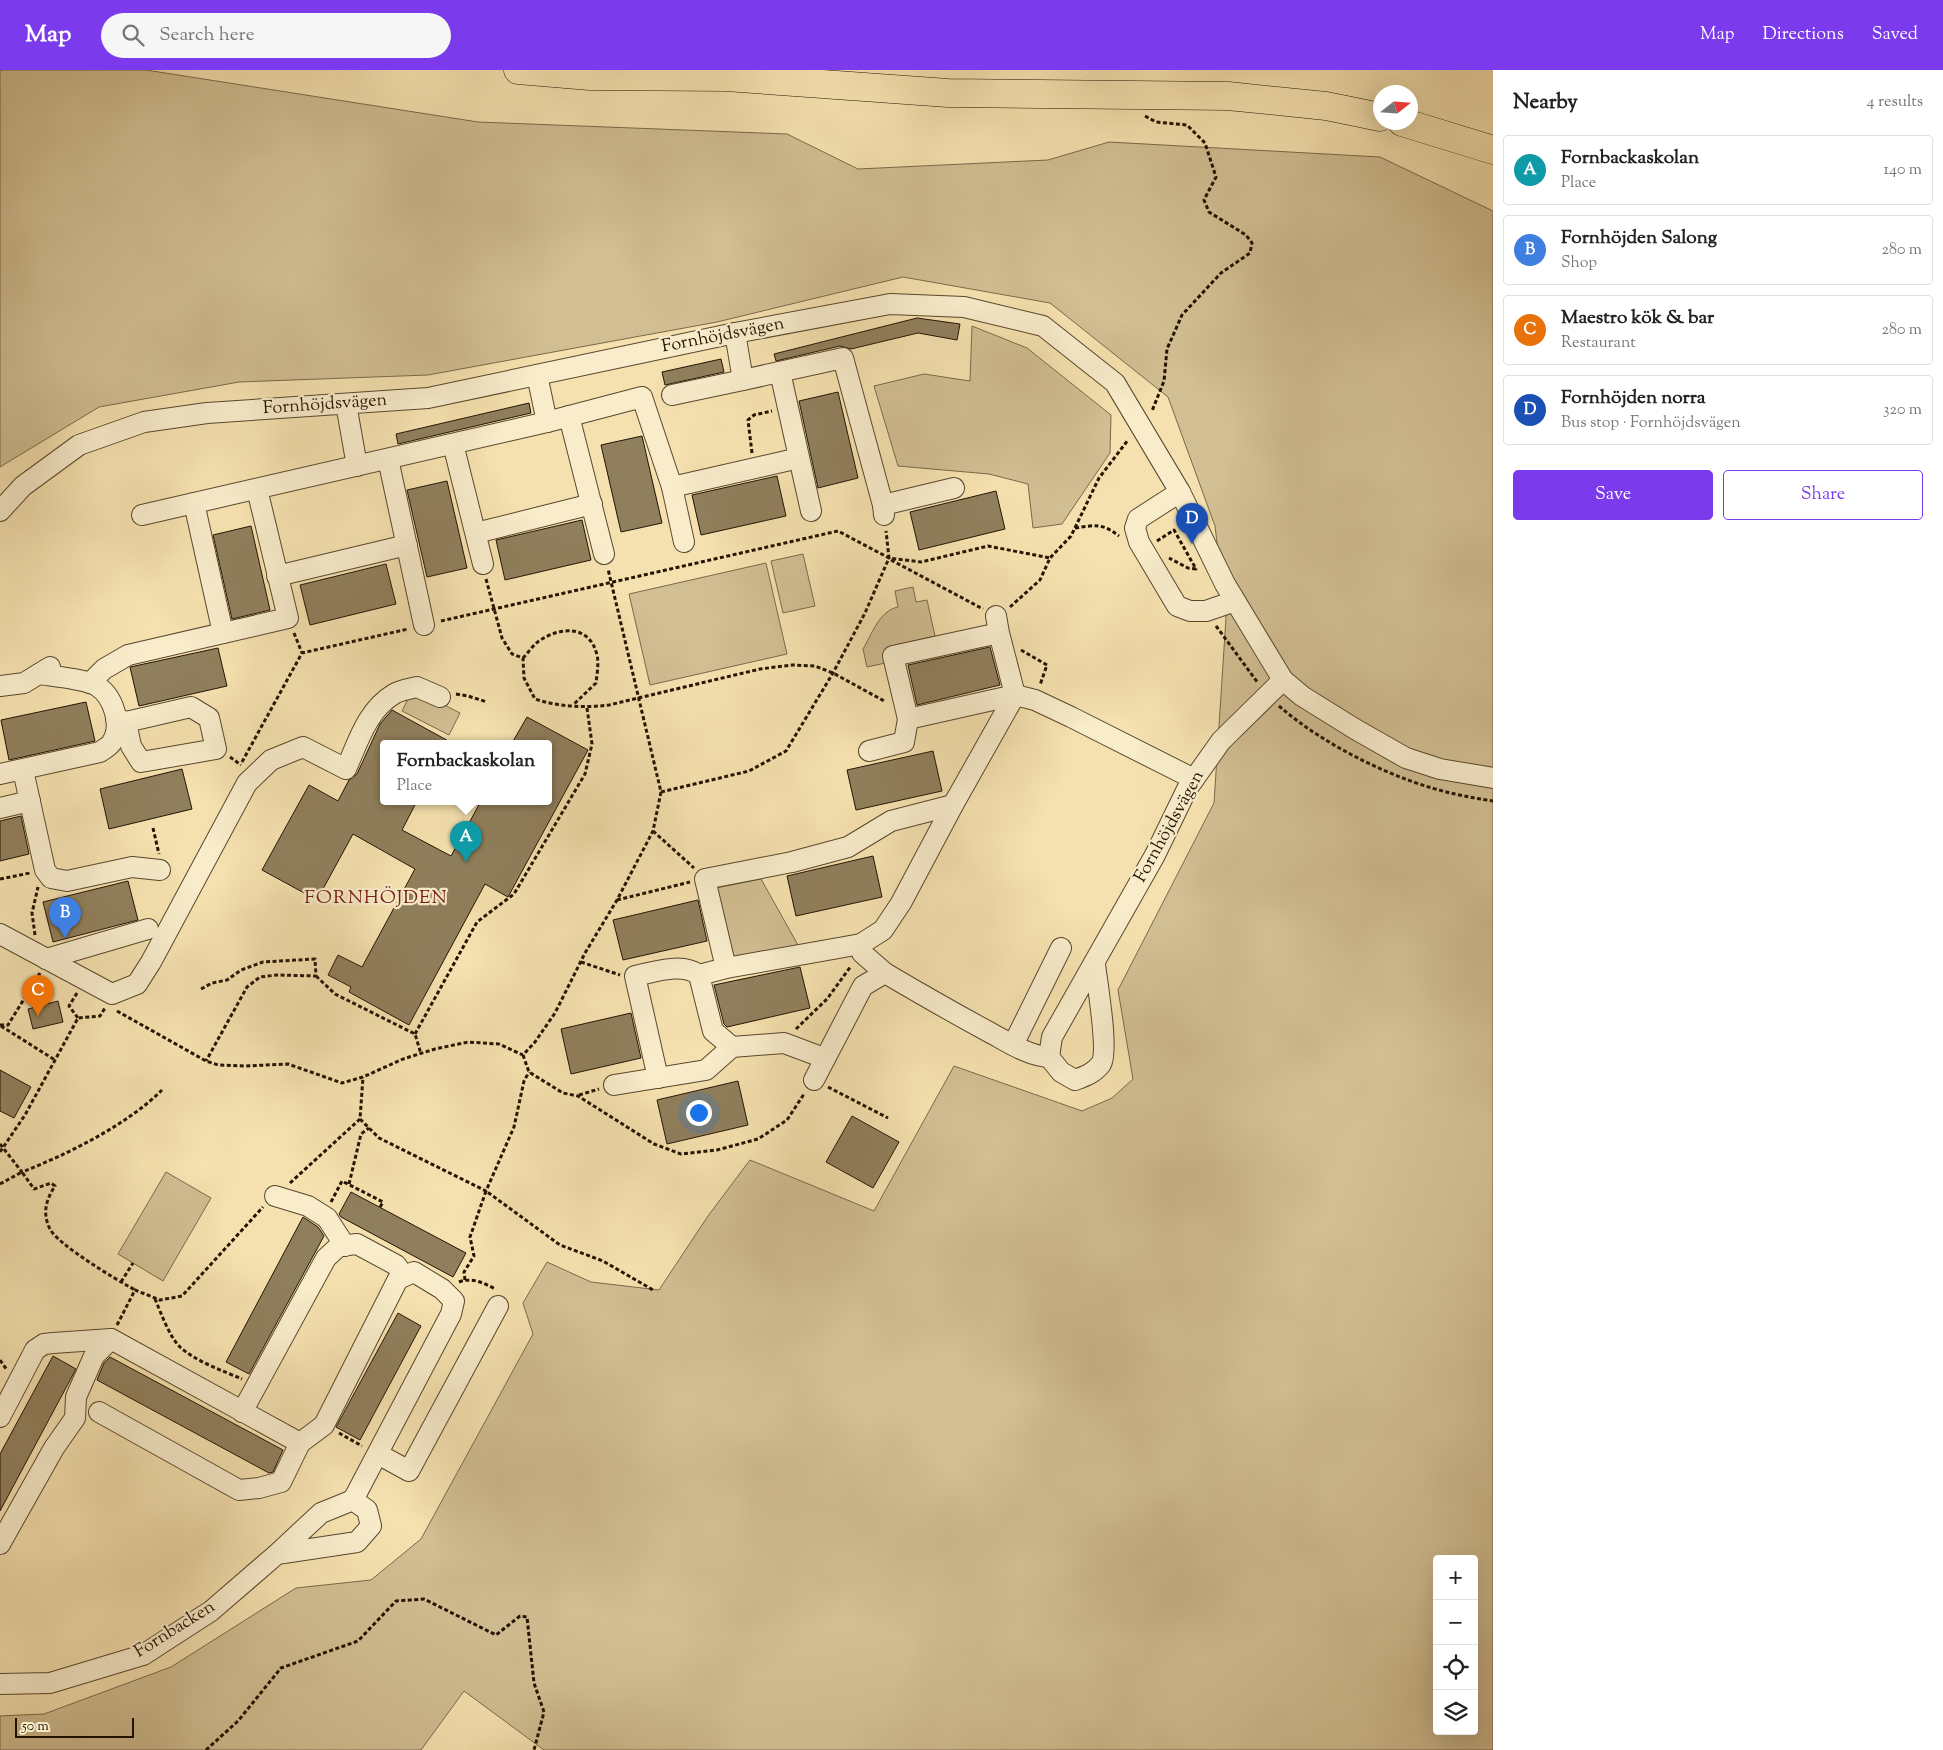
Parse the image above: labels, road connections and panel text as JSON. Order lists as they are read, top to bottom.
{
  "streets": {
    "street": ["Fornhöjdsvägen", "Fornbacken"]
  },
  "districts": ["FORNHÖJDEN"],
  "scale_bar": "50 m",
  "north": "right",
  "page": {
    "header": "Map",
    "search": "Search here",
    "nav": ["Map", "Directions", "Saved"],
    "heading": ["Nearby", "4 results"],
    "list": [
      {
        "mark": "A",
        "name": "Fornbackaskolan",
        "note": "Place",
        "value": "140 m"
      },
      {
        "mark": "B",
        "name": "Fornhöjden Salong",
        "note": "Shop",
        "value": "280 m"
      },
      {
        "mark": "C",
        "name": "Maestro kök & bar",
        "note": "Restaurant",
        "value": "280 m"
      },
      {
        "mark": "D",
        "name": "Fornhöjden norra",
        "note": "Bus stop · Fornhöjdsvägen",
        "value": "320 m"
      }
    ],
    "buttons": ["Save", "Share"],
    "pins": [
      "D",
      "A",
      "B",
      "C"
    ],
    "popup": ["Fornbackaskolan", "Place"],
    "map_buttons": ["+", "−"],
    "scale": "50 m"
  }
}
